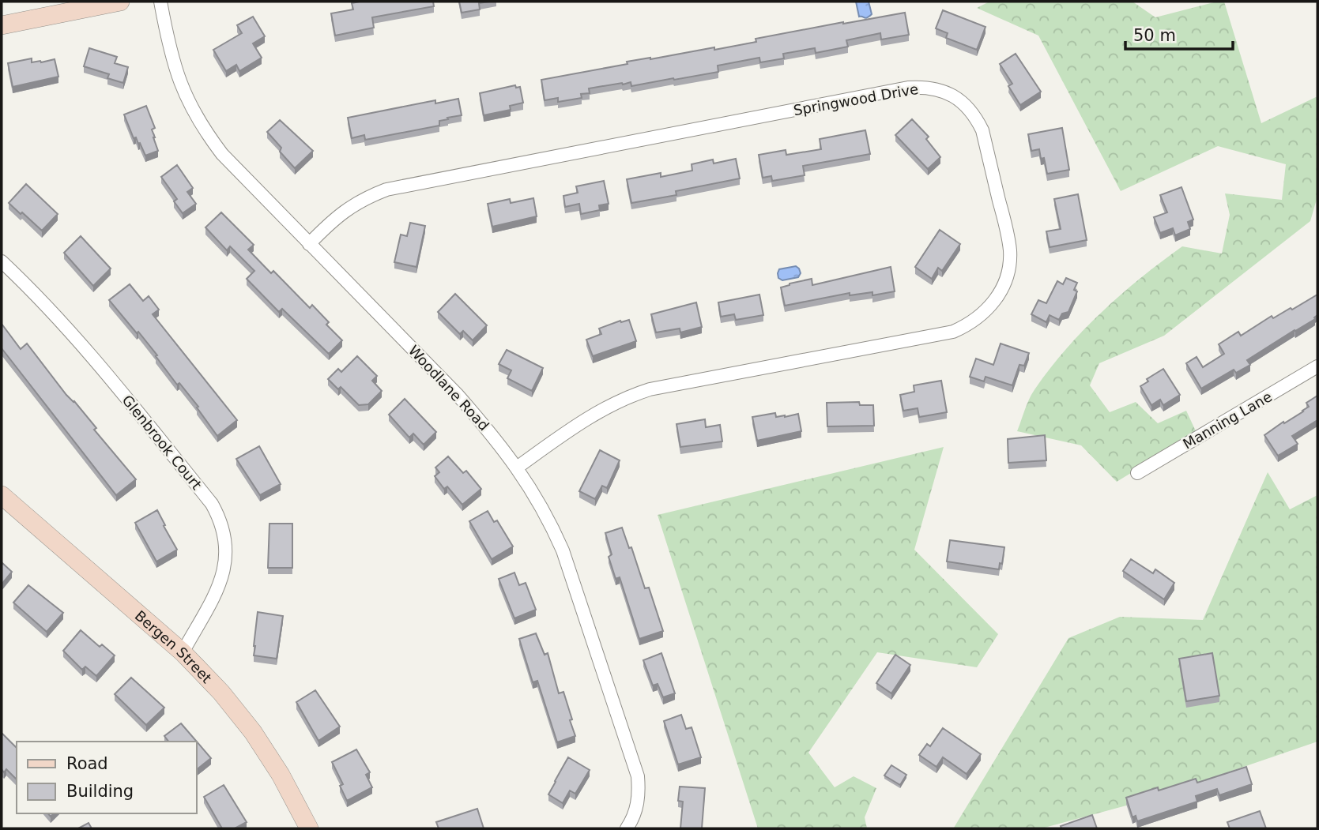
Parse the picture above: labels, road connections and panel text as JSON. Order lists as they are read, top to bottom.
{
  "streets": {
    "street": [
      "Springwood Drive",
      "Woodlane Road",
      "Manning Lane",
      "Glenbrook Court",
      "Bergen Street"
    ]
  },
  "crossings": [
    ["Springwood Drive", "Woodlane Road"],
    ["Glenbrook Court", "Bergen Street"]
  ],
  "legend": ["Road", "Building"],
  "scale_bar": "50 m"
}
